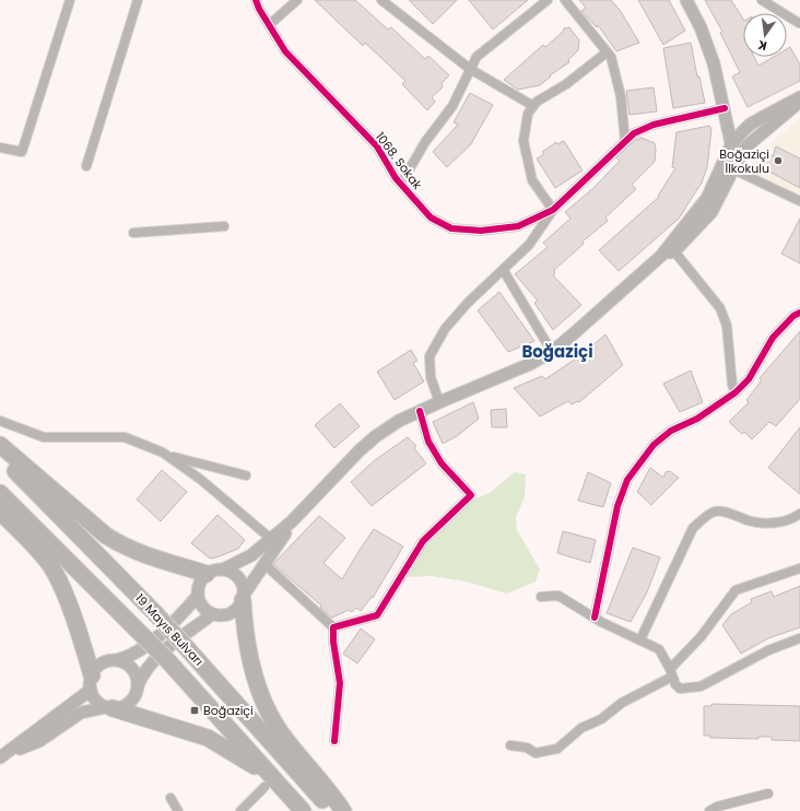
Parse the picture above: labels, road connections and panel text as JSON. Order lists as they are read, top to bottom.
{
  "streets": {
    "highway": ["19 Mayıs Bulvarı"],
    "street": ["1068. Sokak"]
  },
  "districts": ["Boğaziçi"],
  "places": {
    "other": ["Boğaziçi İlkokulu"],
    "transit": ["Boğaziçi"]
  },
  "north": "bottom"
}
